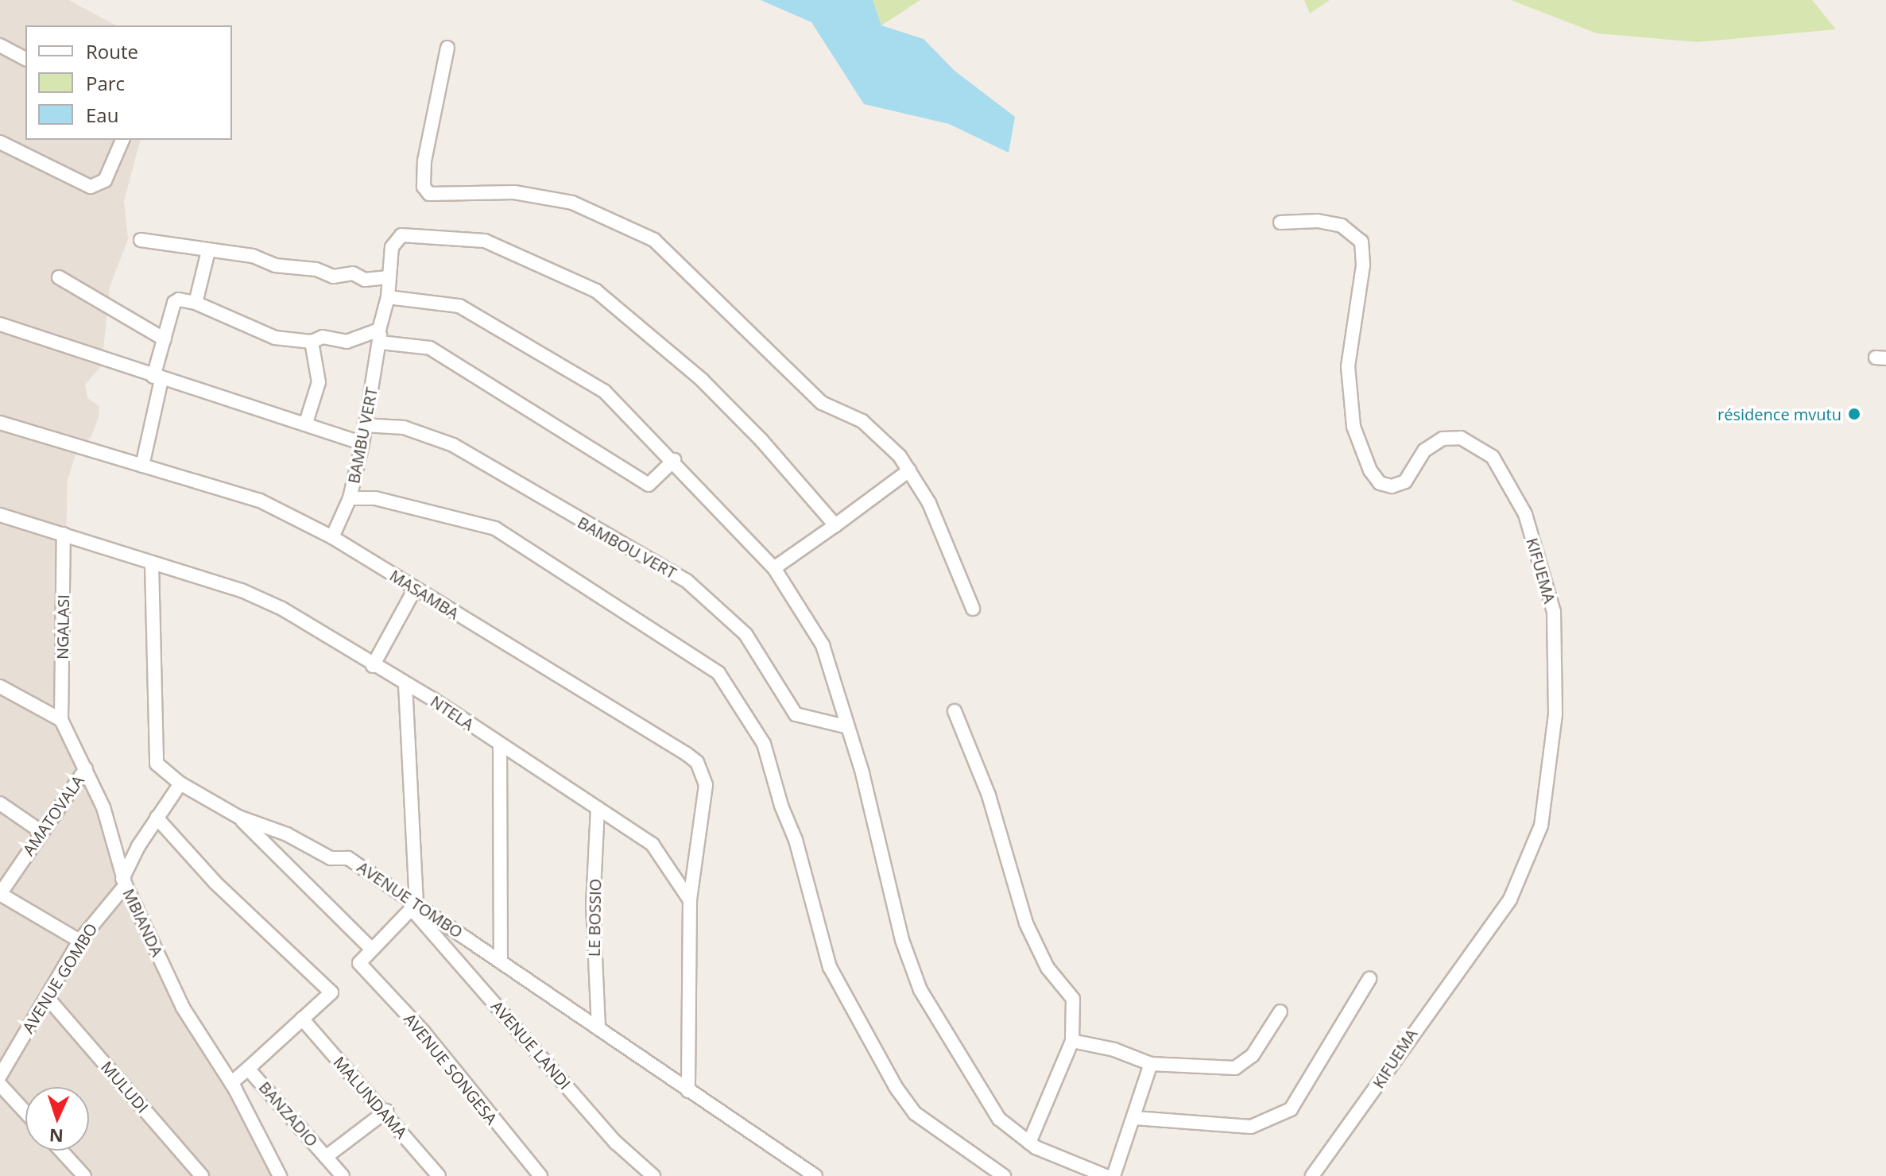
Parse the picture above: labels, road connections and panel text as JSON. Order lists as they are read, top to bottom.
{
  "streets": {
    "street": [
      "BAMBU VERT",
      "BAMBOU VERT",
      "KIFUEMA",
      "MASAMBA",
      "NGALASI",
      "NTELA",
      "AMATOVALA",
      "AVENUE TOMBO",
      "LE BOSSIO",
      "MBIANDA",
      "AVENUE GOMBO",
      "AVENUE LANDI",
      "AVENUE SONGESA",
      "MULUDI",
      "MALUNDAMA",
      "BANZADIO"
    ]
  },
  "crossings": [
    ["BAMBU VERT", "BAMBOU VERT"],
    ["BAMBU VERT", "MASAMBA"],
    ["MASAMBA", "NTELA"],
    ["NGALASI", "NTELA"],
    ["NGALASI", "MBIANDA"],
    ["NTELA", "AVENUE TOMBO"],
    ["NTELA", "LE BOSSIO"],
    ["AMATOVALA", "MBIANDA"],
    ["AVENUE TOMBO", "LE BOSSIO"],
    ["AVENUE TOMBO", "AVENUE GOMBO"],
    ["AVENUE TOMBO", "AVENUE LANDI"],
    ["MBIANDA", "AVENUE GOMBO"],
    ["MBIANDA", "BANZADIO"],
    ["AVENUE GOMBO", "MULUDI"]
  ],
  "places": ["résidence mvutu"],
  "legend": ["Route", "Parc", "Eau"],
  "north": "bottom"
}
